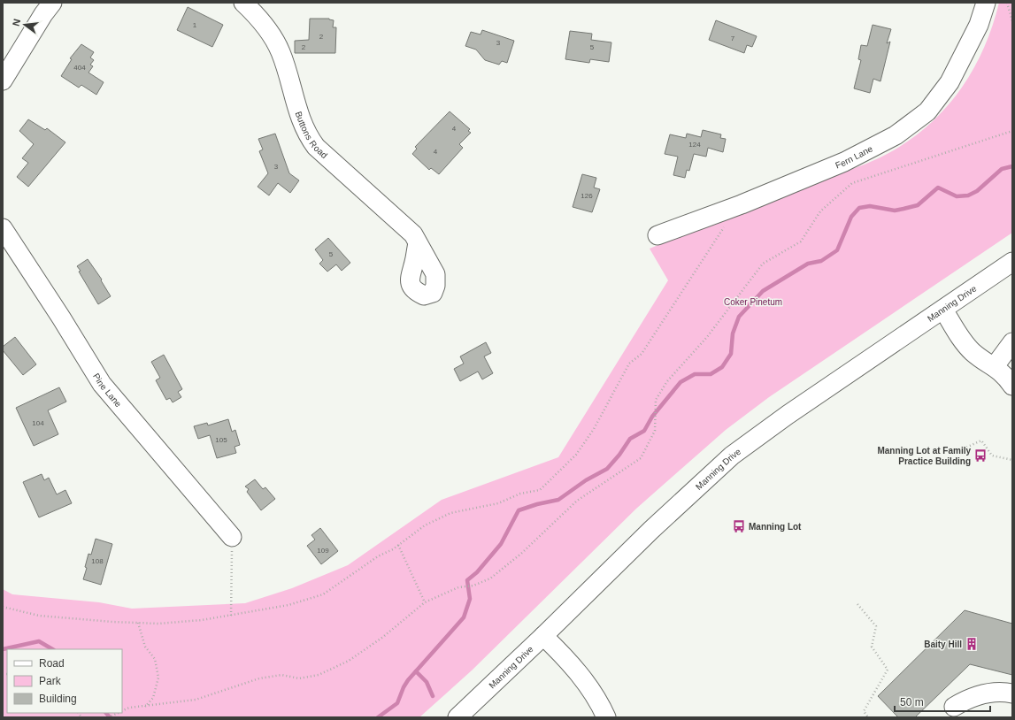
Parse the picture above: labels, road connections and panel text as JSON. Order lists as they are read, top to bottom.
{
  "streets": {
    "street": [
      "Buttons Road",
      "Fern Lane",
      "Manning Drive",
      "Pine Lane"
    ]
  },
  "parks": ["Coker Pinetum"],
  "places": {
    "bus stop": ["Manning Lot at Family Practice Building", "Manning Lot"],
    "building": ["Baity Hill"]
  },
  "house_numbers": [
    "1",
    "2",
    "7",
    "3",
    "2",
    "5",
    "404",
    "4",
    "124",
    "4",
    "3",
    "126",
    "5",
    "104",
    "105",
    "109",
    "108"
  ],
  "legend": ["Road", "Park", "Building"],
  "scale_bar": "50 m",
  "north": "left"
}
